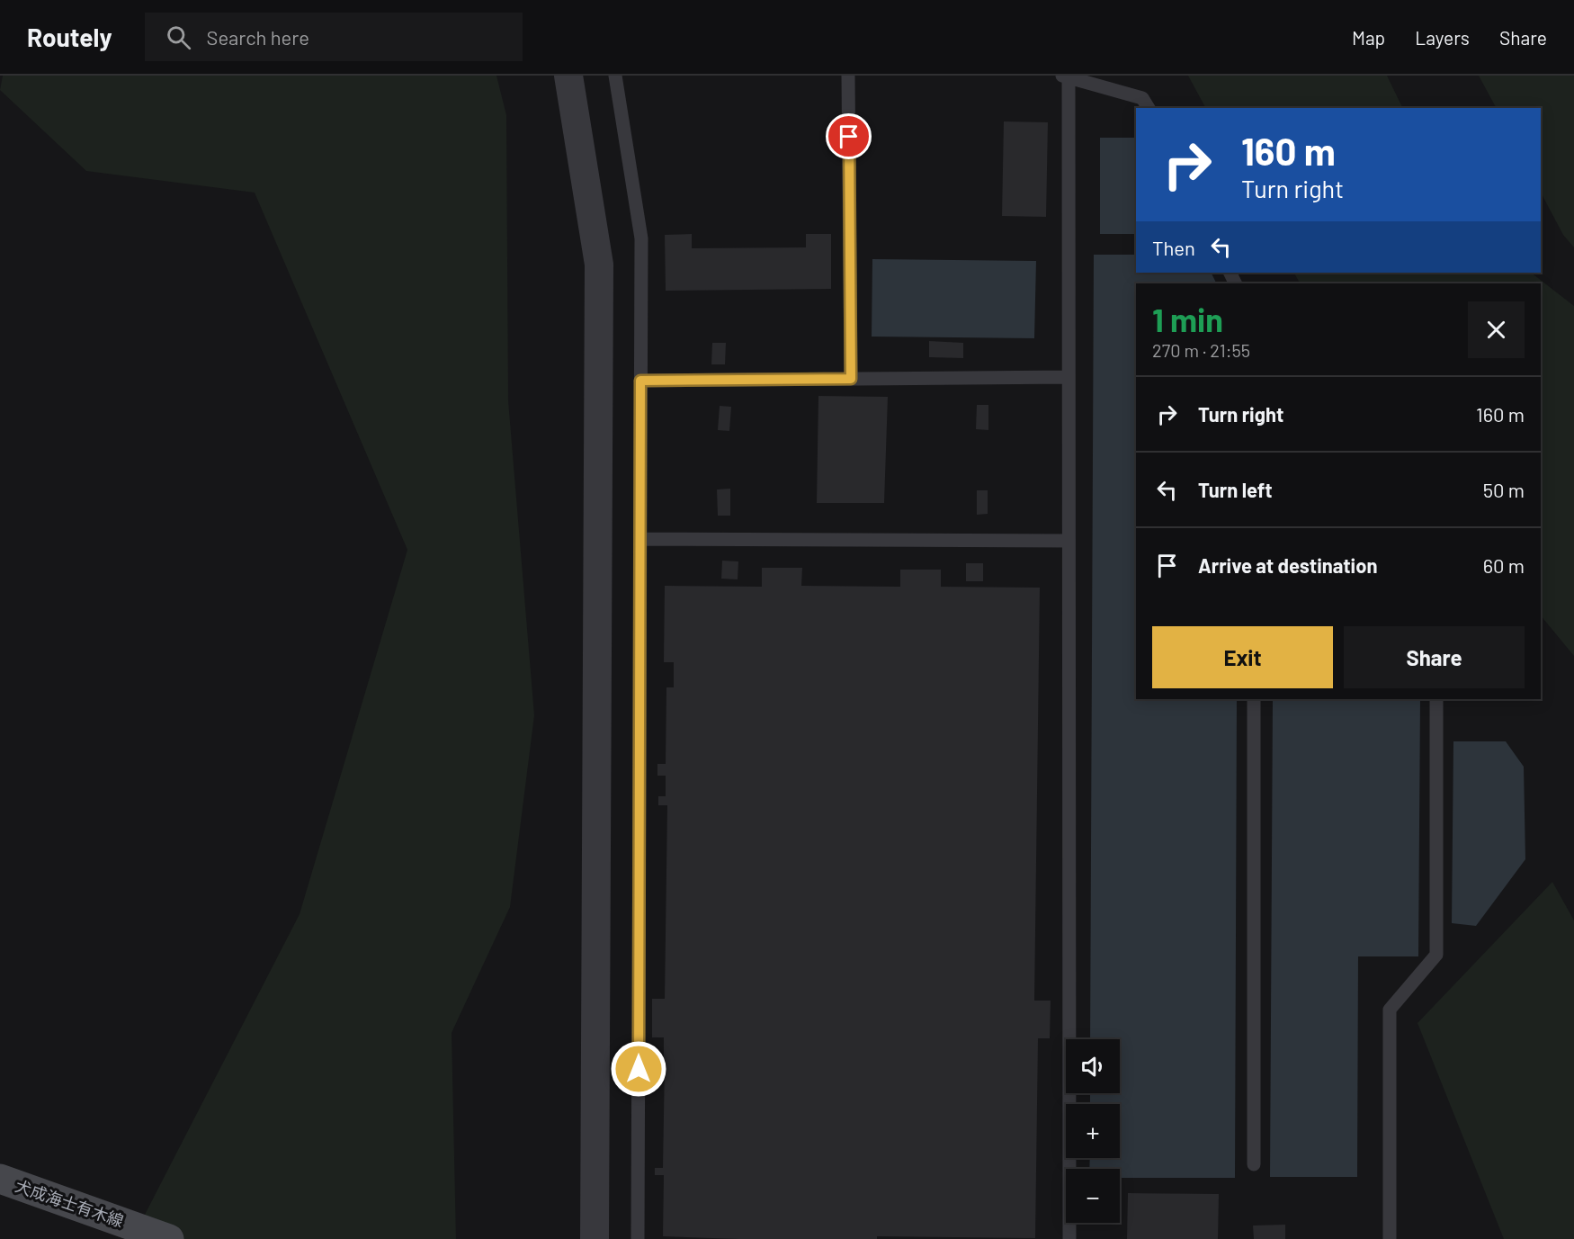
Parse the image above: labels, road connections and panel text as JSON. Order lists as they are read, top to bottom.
{
  "streets": {
    "main road": ["犬成海士有木線"]
  },
  "page": {
    "header": "Routely",
    "search": "Search here",
    "nav": ["Map", "Layers", "Share"],
    "turn": ["160 m", "Turn right"],
    "then": "Then",
    "heading": ["1 min", "270 m · 21:55"],
    "list": [
      {
        "name": "Turn right",
        "value": "160 m"
      },
      {
        "name": "Turn left",
        "value": "50 m"
      },
      {
        "name": "Arrive at destination",
        "value": "60 m"
      }
    ],
    "buttons": ["Exit", "Share"],
    "map_buttons": ["+", "−"]
  }
}
